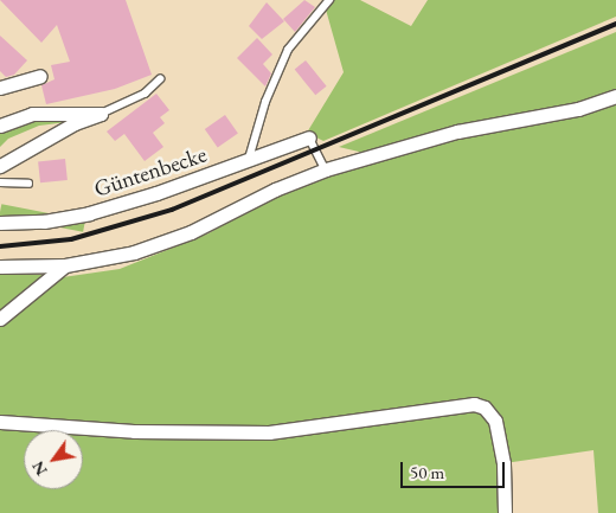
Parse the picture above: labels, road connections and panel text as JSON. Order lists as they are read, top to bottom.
{
  "streets": {
    "street": ["Güntenbecke"]
  },
  "scale_bar": "50 m",
  "north": "bottom left"
}
